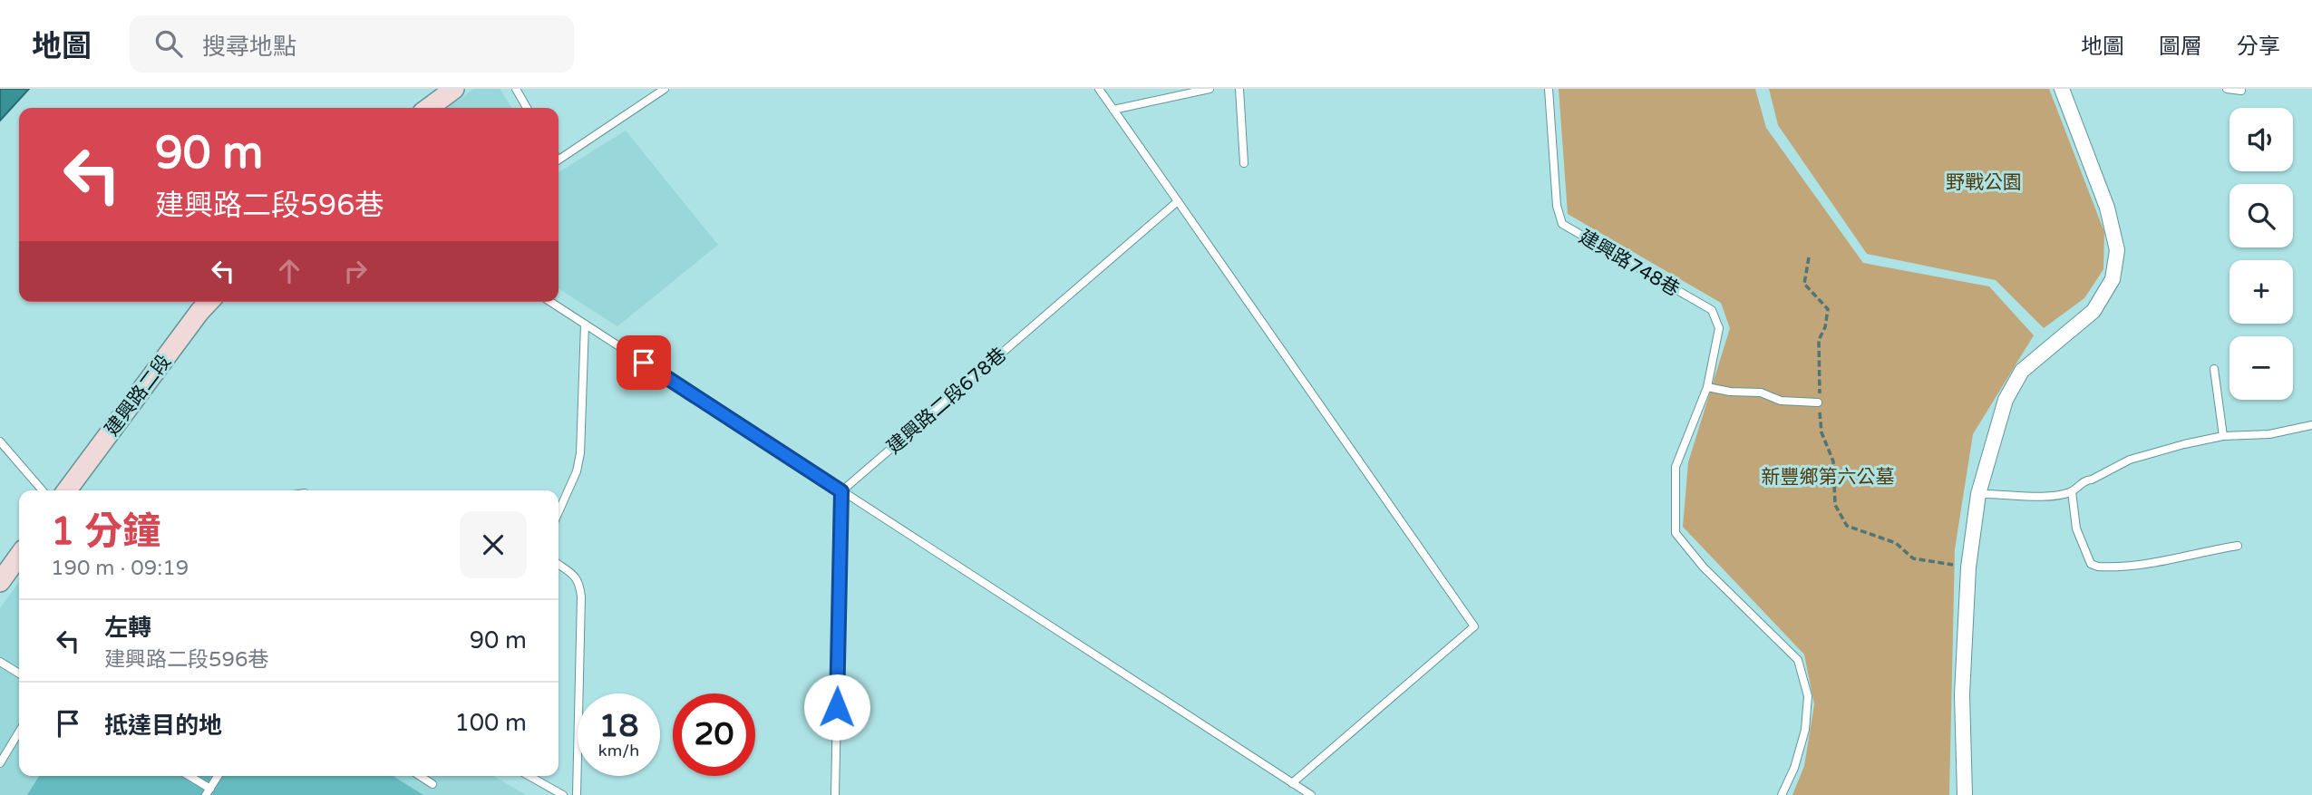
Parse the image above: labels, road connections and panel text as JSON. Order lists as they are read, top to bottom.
{
  "streets": {
    "street": ["建興路二段"],
    "lane": ["建興路748巷", "建興路二段678巷"]
  },
  "parks": ["野戰公園", "新豐鄉第六公墓"],
  "page": {
    "header": "地圖",
    "search": "搜尋地點",
    "nav": ["地圖", "圖層", "分享"],
    "map_buttons": ["+", "−"],
    "turn": ["90 m", "建興路二段596巷"],
    "heading": ["1 分鐘", "190 m · 09:19"],
    "list": [
      {
        "name": "左轉",
        "note": "建興路二段596巷",
        "value": "90 m"
      },
      {
        "name": "抵達目的地",
        "value": "100 m"
      }
    ],
    "speed": "18 km/h",
    "limit": "20"
  }
}
